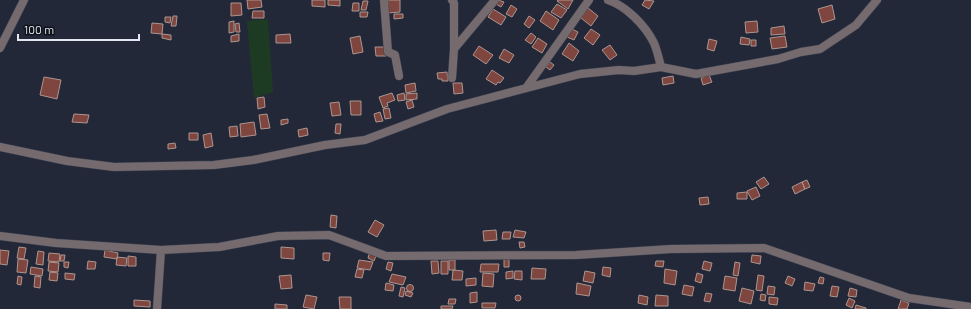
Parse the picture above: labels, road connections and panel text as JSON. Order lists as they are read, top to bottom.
{
  "scale_bar": "100 m"
}
